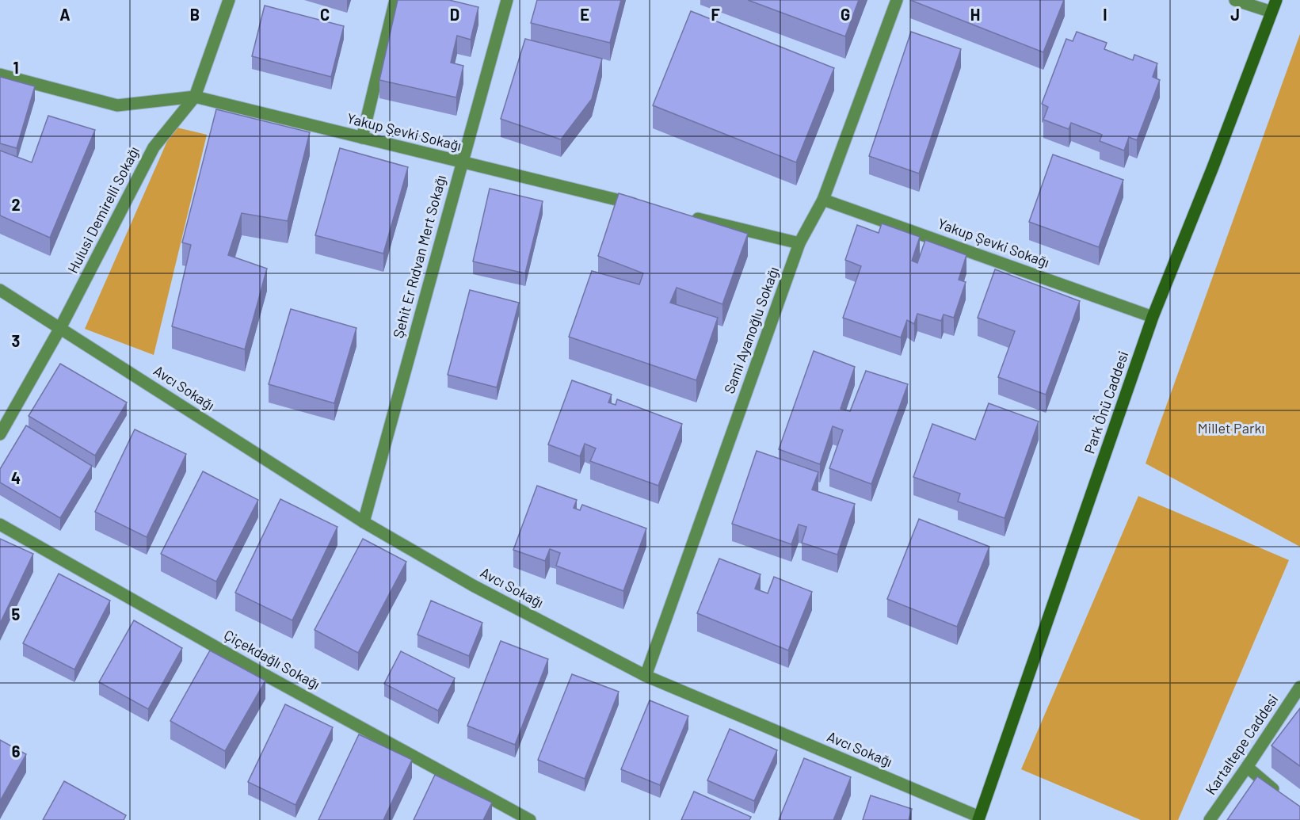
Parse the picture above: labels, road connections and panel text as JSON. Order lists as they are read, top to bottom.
{
  "streets": {
    "street": [
      "Yakup Şevki Sokağı",
      "Hulusi Demirelli Sokağı",
      "Şehit Er Rıdvan Mert Sokağı",
      "Sami Ayanoğlu Sokağı",
      "Avcı Sokağı",
      "Park Önü Caddesi",
      "Çiçekdağlı Sokağı",
      "Kartaltepe Caddesi"
    ]
  },
  "crossings": [
    ["Yakup Şevki Sokağı", "Hulusi Demirelli Sokağı"],
    ["Yakup Şevki Sokağı", "Şehit Er Rıdvan Mert Sokağı"],
    ["Yakup Şevki Sokağı", "Sami Ayanoğlu Sokağı"],
    ["Yakup Şevki Sokağı", "Park Önü Caddesi"],
    ["Hulusi Demirelli Sokağı", "Avcı Sokağı"],
    ["Şehit Er Rıdvan Mert Sokağı", "Avcı Sokağı"],
    ["Sami Ayanoğlu Sokağı", "Avcı Sokağı"],
    ["Avcı Sokağı", "Park Önü Caddesi"]
  ],
  "parks": ["Millet Parkı"],
  "grid": {
    "columns": [
      "A",
      "B",
      "C",
      "D",
      "E",
      "F",
      "G",
      "H",
      "I",
      "J"
    ],
    "rows": [
      "1",
      "2",
      "3",
      "4",
      "5",
      "6"
    ]
  }
}
